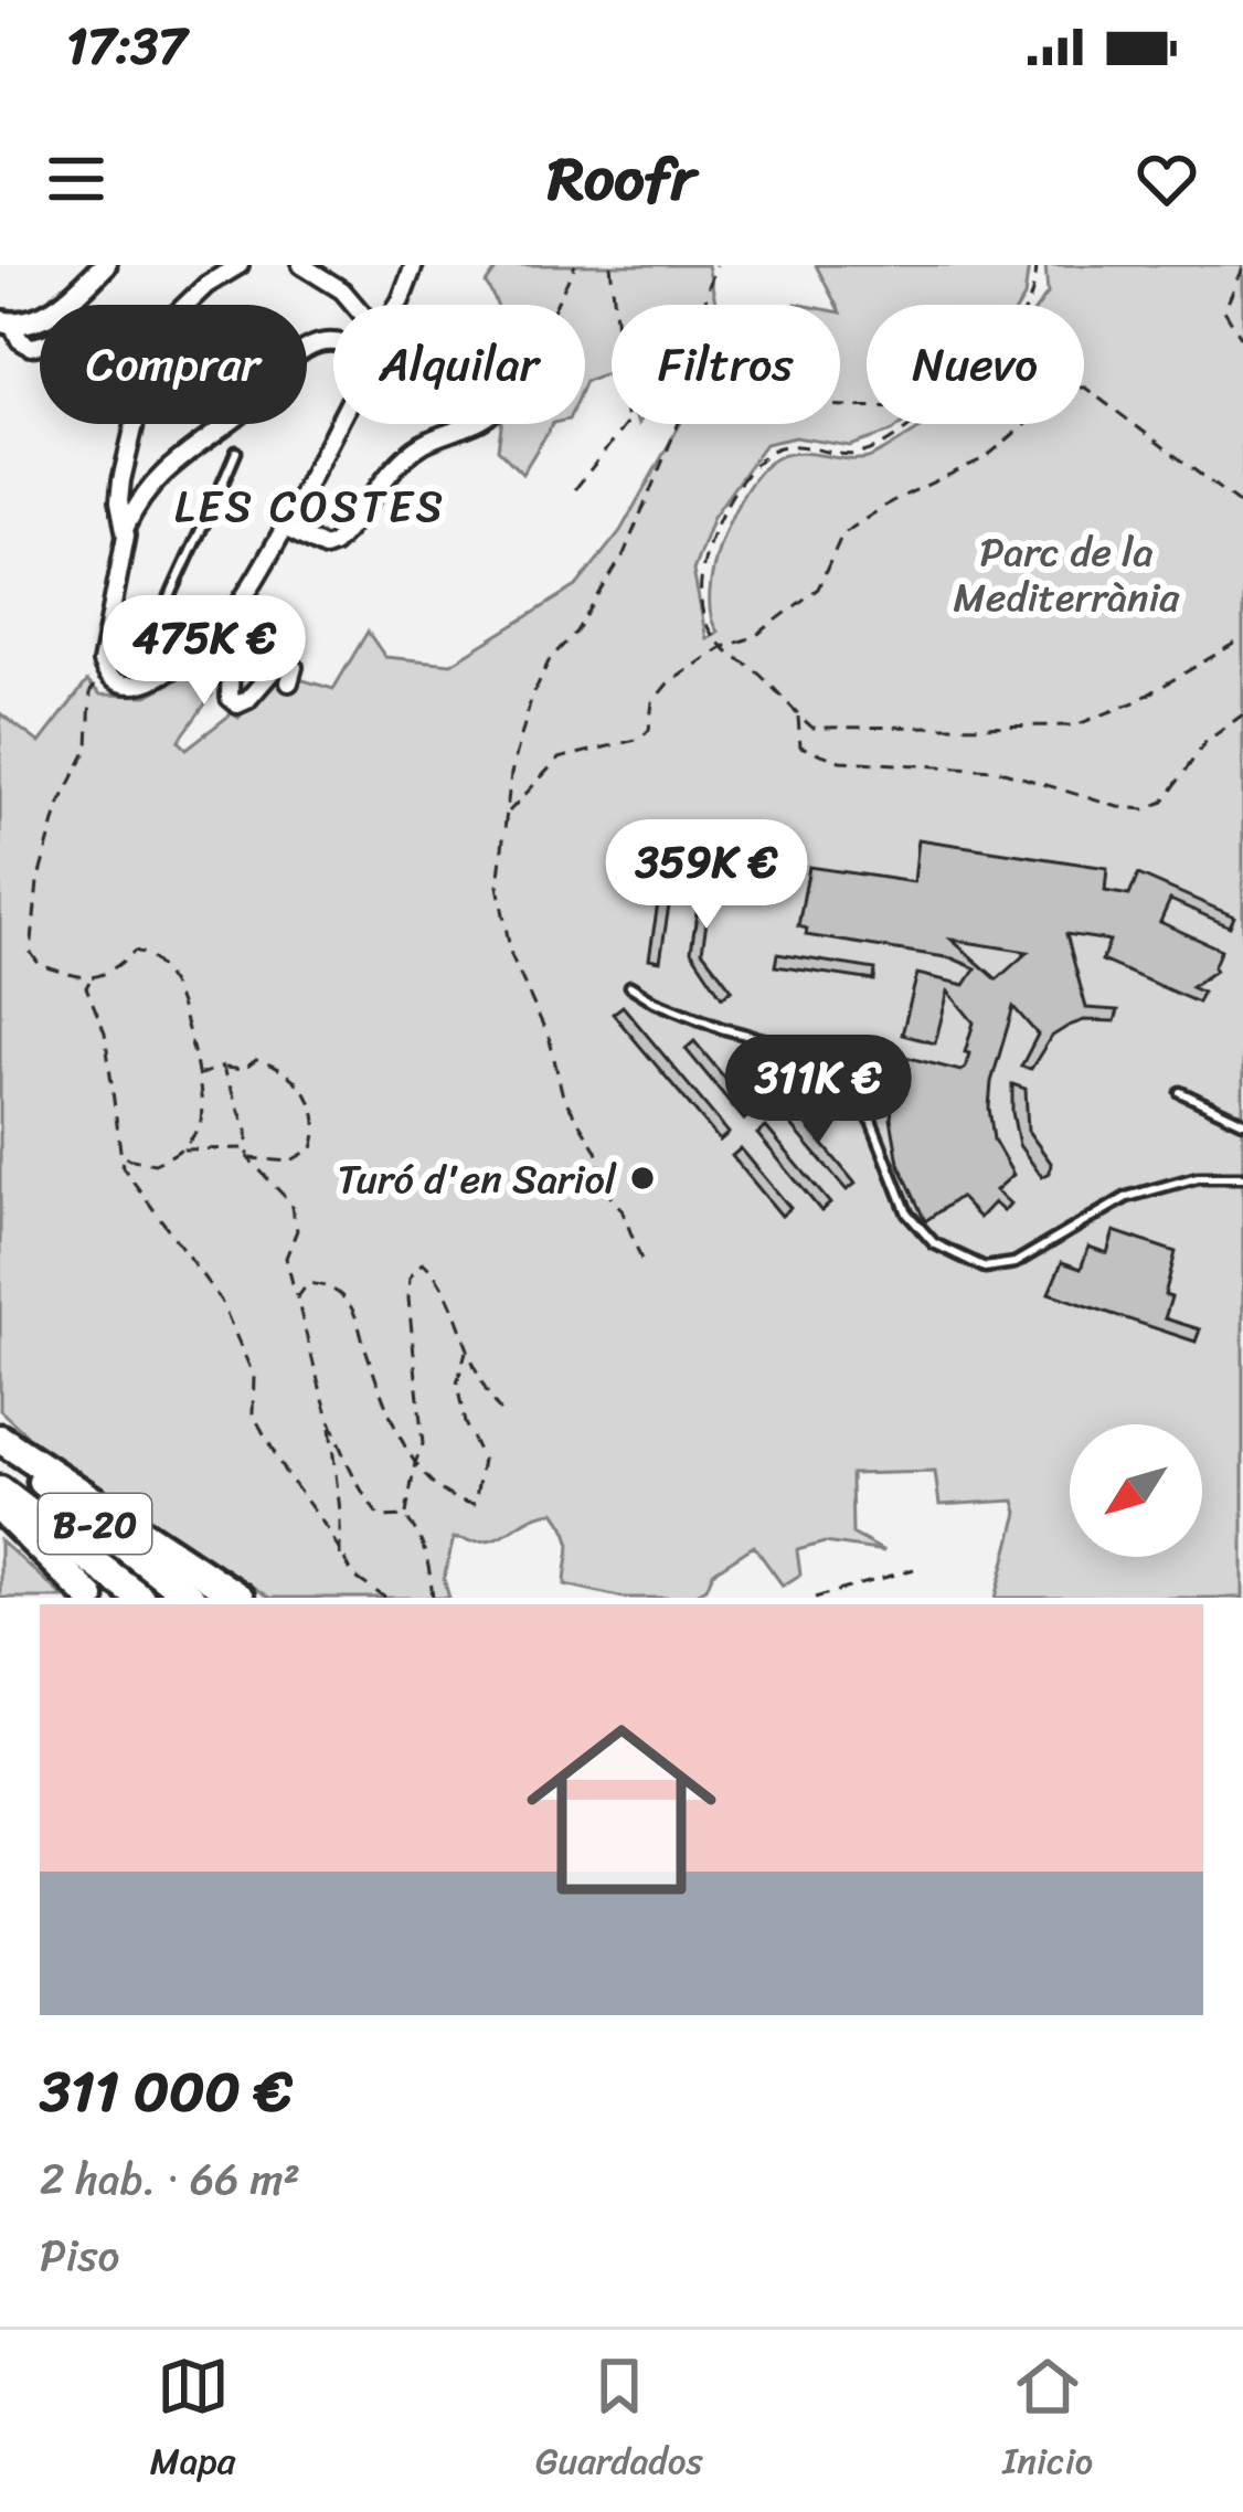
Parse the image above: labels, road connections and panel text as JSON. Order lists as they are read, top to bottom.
{
  "streets": {
    "highway": ["B-20"]
  },
  "districts": ["LES COSTES"],
  "parks": ["Parc de la Mediterrània"],
  "places": ["Turó d'en Sariol"],
  "north": "bottom left",
  "page": {
    "status": "17:37",
    "header": "Roofr",
    "chip": [
      "Comprar",
      "Alquilar",
      "Filtros",
      "Nuevo"
    ],
    "price": ["475K €", "359K €", "311K €"],
    "list": [
      {
        "name": "311 000 €",
        "note": "2 hab. · 66 m² · Piso"
      }
    ],
    "tabs": ["Mapa", "Guardados", "Inicio"]
  }
}
